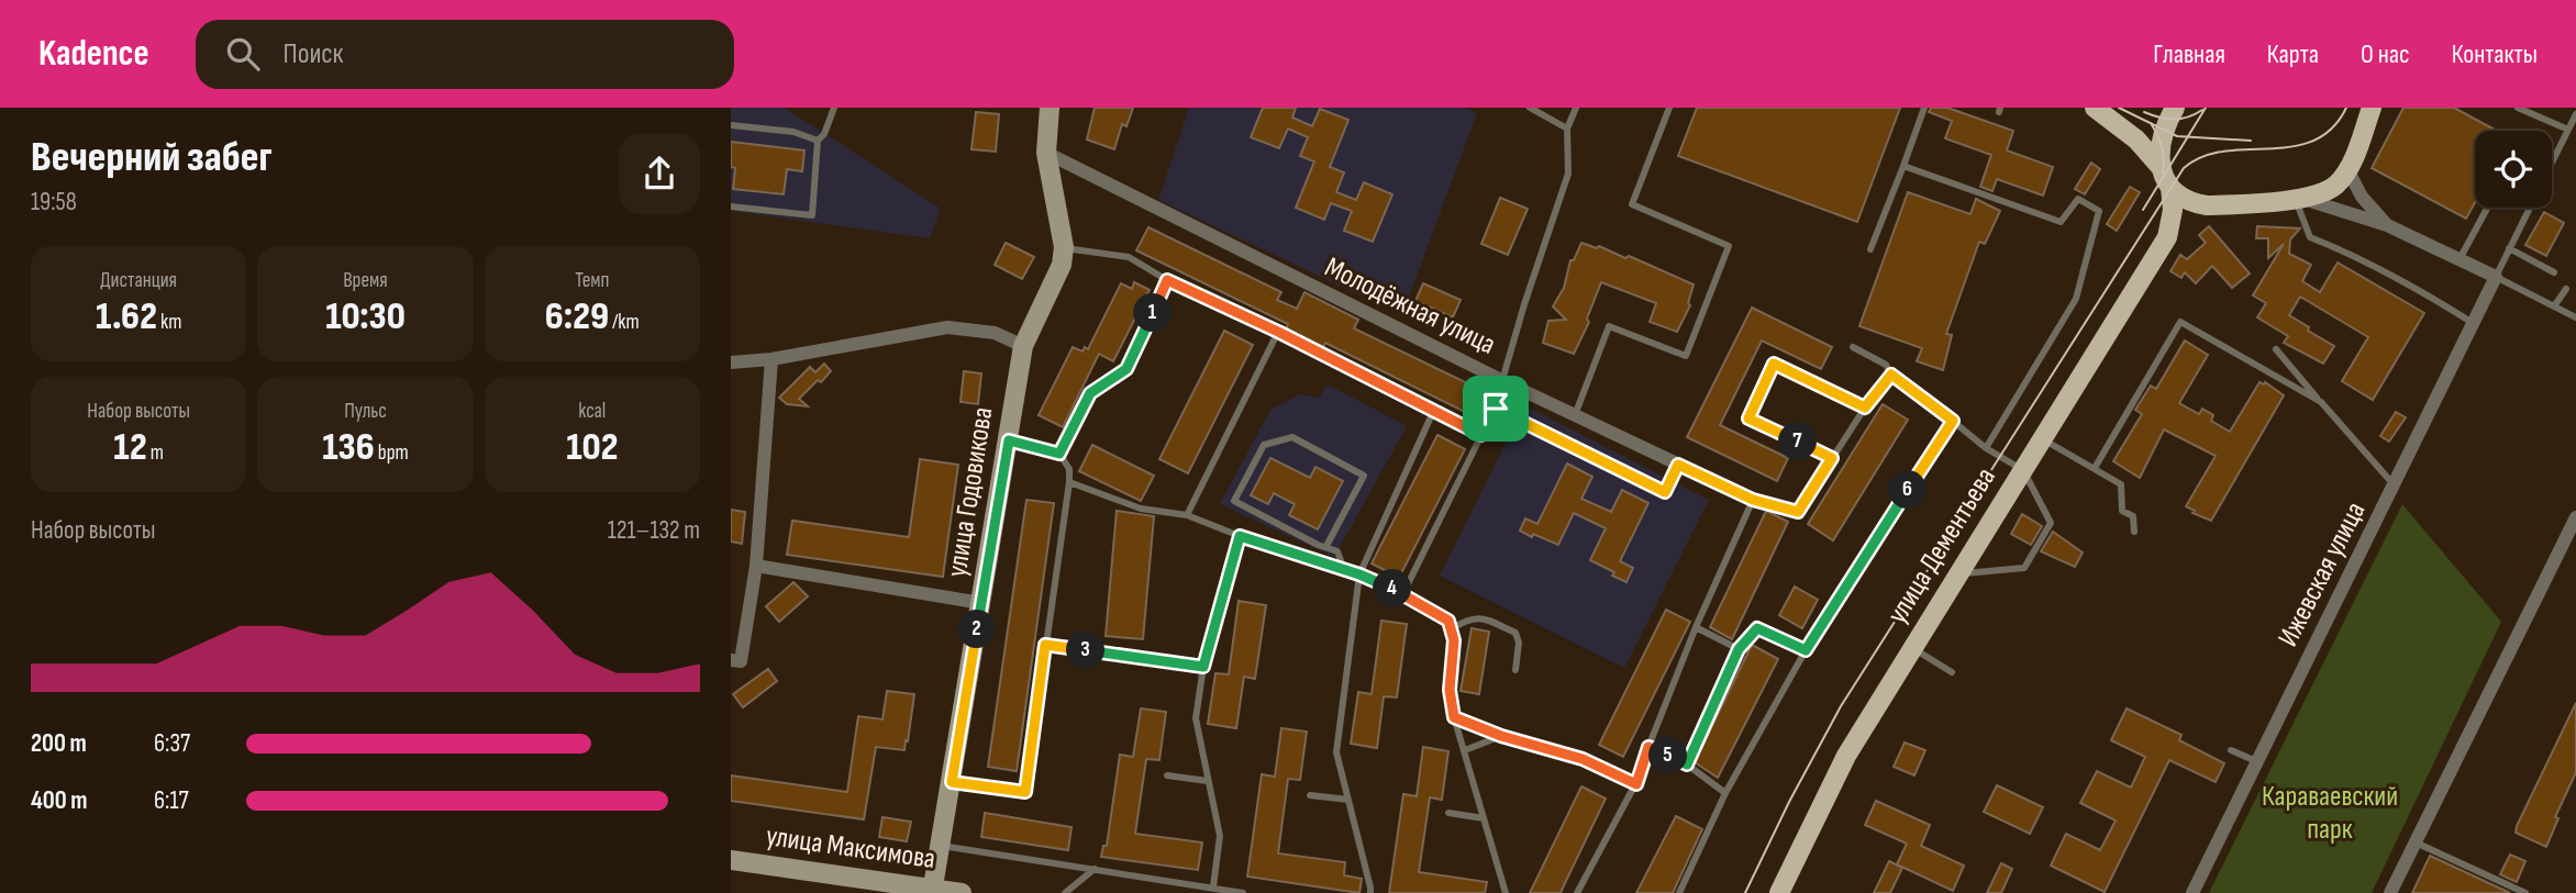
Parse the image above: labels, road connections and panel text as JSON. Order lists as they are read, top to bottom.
{
  "streets": {
    "main road": ["улица Дементьева"],
    "street": [
      "Молодёжная улица",
      "улица Годовикова",
      "Ижевская улица",
      "улица Максимова"
    ]
  },
  "crossings": [
    ["Молодёжная улица", "улица Годовикова"],
    ["улица Годовикова", "улица Максимова"]
  ],
  "parks": ["Караваевский парк"],
  "page": {
    "header": "Kadence",
    "search": "Поиск",
    "nav": [
      "Главная",
      "Карта",
      "О нас",
      "Контакты"
    ],
    "heading": ["Вечерний забег", "19:58"],
    "stats": [
      ["Дистанция", "1.62 km"],
      ["Время", "10:30"],
      ["Темп", "6:29 /km"],
      ["Набор высоты", "12 m"],
      ["Пульс", "136 bpm"],
      ["kcal", "102"]
    ],
    "pins": [
      "1",
      "7",
      "6",
      "4",
      "2",
      "3",
      "5"
    ],
    "chart": ["Набор высоты", "121–132 m"],
    "list": [
      {
        "name": "200 m",
        "note": "6:37"
      },
      {
        "name": "400 m",
        "note": "6:17"
      }
    ]
  }
}
